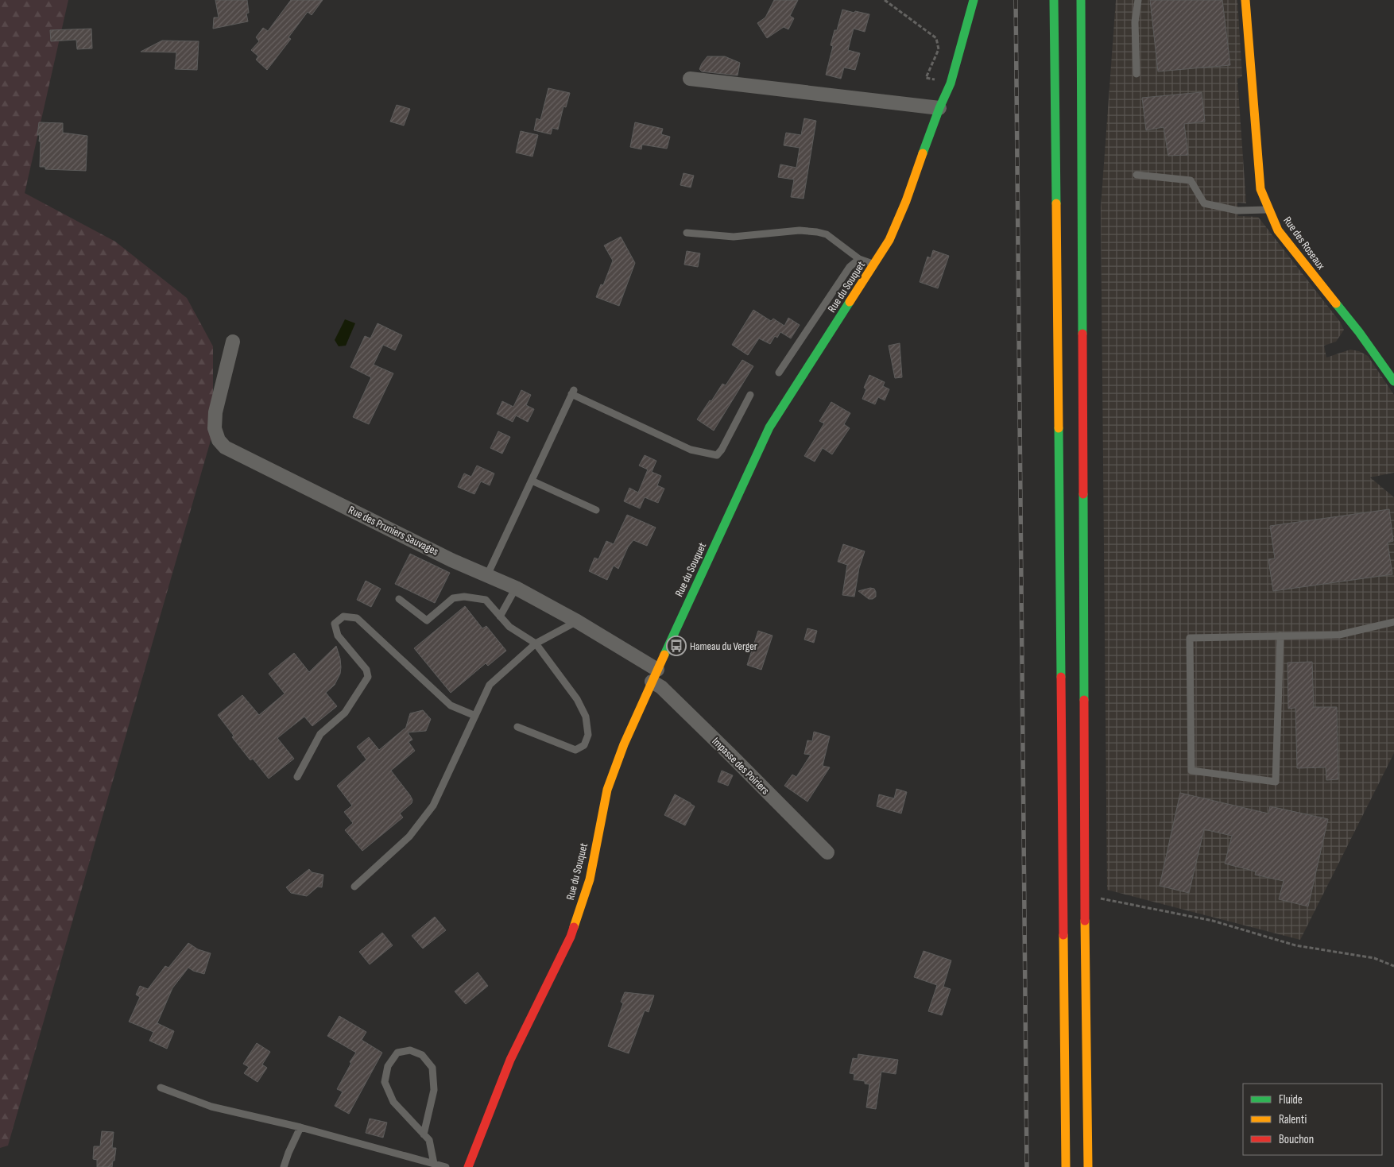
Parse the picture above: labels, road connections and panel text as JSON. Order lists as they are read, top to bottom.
{
  "streets": {
    "main road": ["Rue des Roseaux", "Rue du Souquet"],
    "street": ["Rue des Pruniers Sauvages", "Impasse des Poiriers"]
  },
  "crossings": [
    ["Rue du Souquet", "Rue des Pruniers Sauvages"],
    ["Rue du Souquet", "Impasse des Poiriers"],
    ["Rue des Pruniers Sauvages", "Impasse des Poiriers"]
  ],
  "places": {
    "bus stop": ["Hameau du Verger"]
  },
  "legend": ["Fluide", "Ralenti", "Bouchon"]
}
